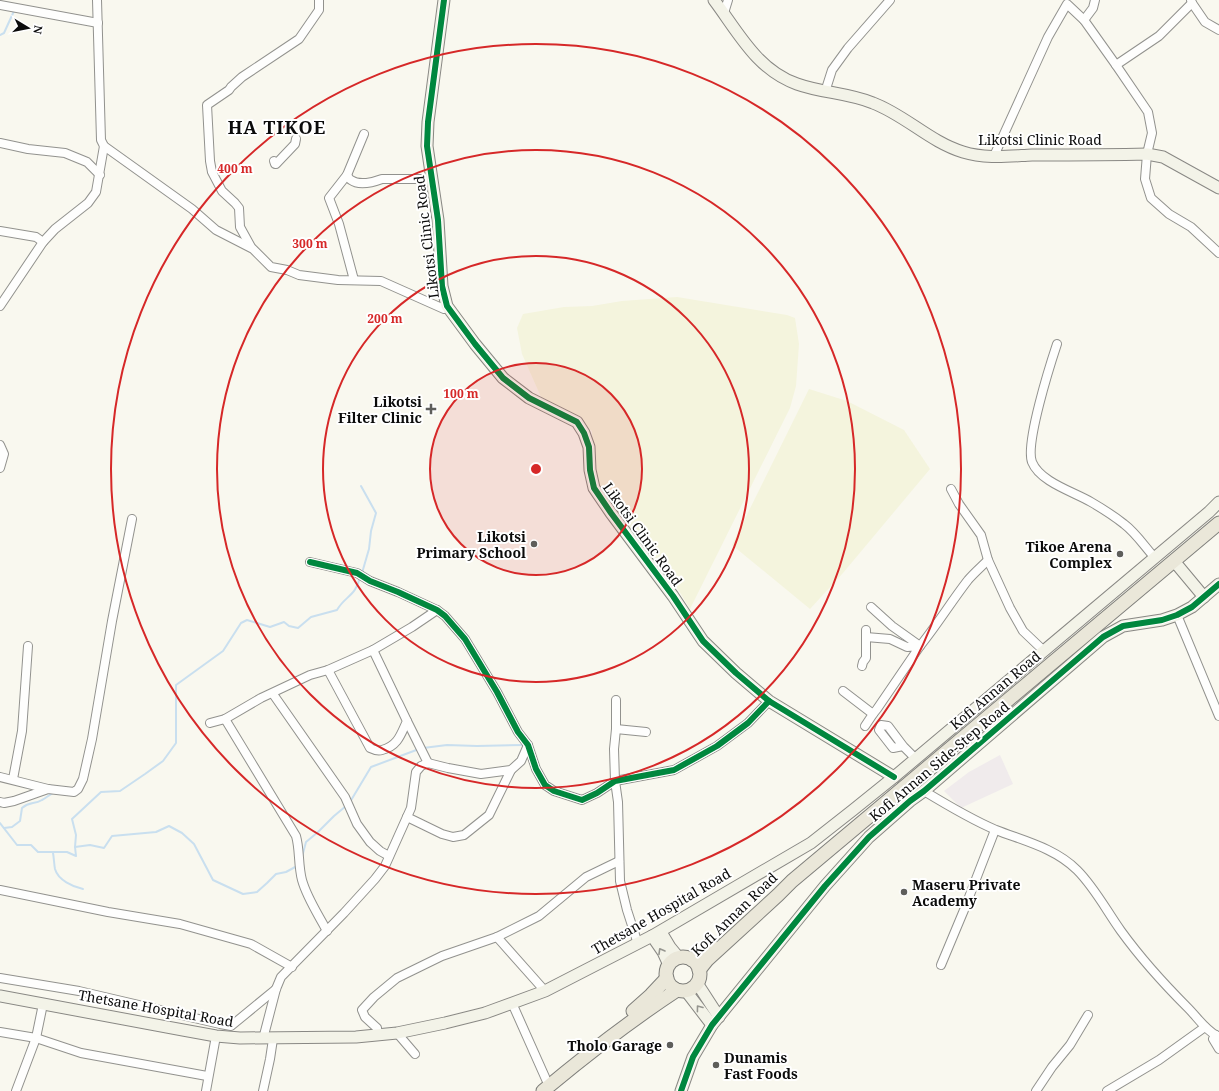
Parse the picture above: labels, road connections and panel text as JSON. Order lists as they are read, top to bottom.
{
  "streets": {
    "main road": ["Kofi Annan Road"],
    "street": ["Likotsi Clinic Road", "Kofi Annan Side-Step Road", "Thetsane Hospital Road"]
  },
  "crossings": [
    ["Likotsi Clinic Road", "Thetsane Hospital Road"]
  ],
  "districts": ["HA TIKOE"],
  "places": {
    "health": ["Likotsi Filter Clinic"],
    "other": [
      "Likotsi Primary School",
      "Tikoe Arena Complex",
      "Maseru Private Academy",
      "Tholo Garage",
      "Dunamis Fast Foods"
    ]
  },
  "north": "right",
  "rings": [
    "400 m",
    "300 m",
    "200 m",
    "100 m"
  ]
}
